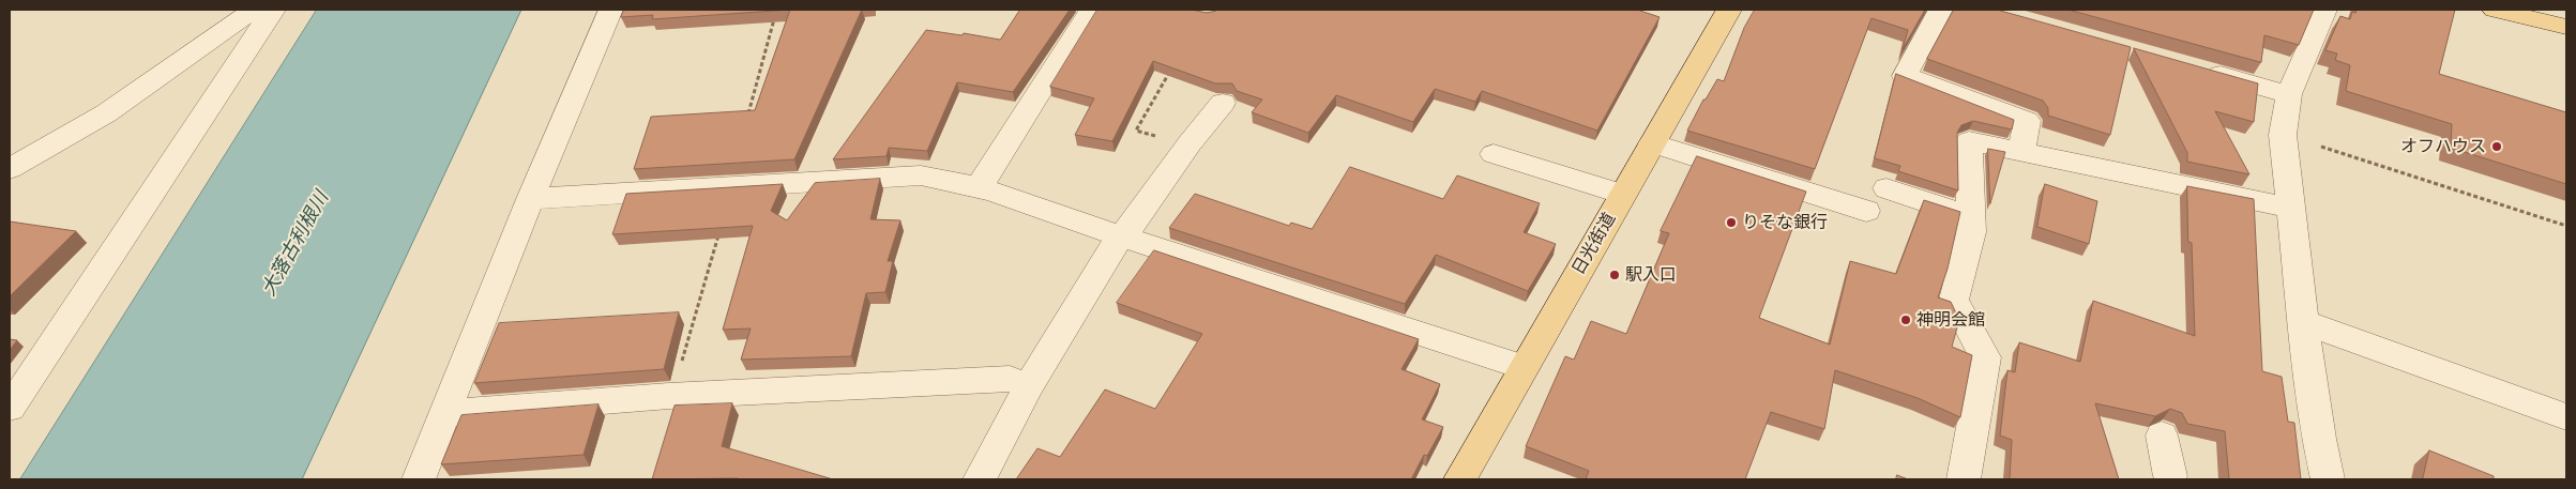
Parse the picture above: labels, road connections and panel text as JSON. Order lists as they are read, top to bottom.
{
  "streets": {
    "main road": ["日光街道"]
  },
  "water": ["大落古利根川"],
  "places": [
    "オフハウス",
    "りそな銀行",
    "駅入口",
    "神明会館"
  ]
}
